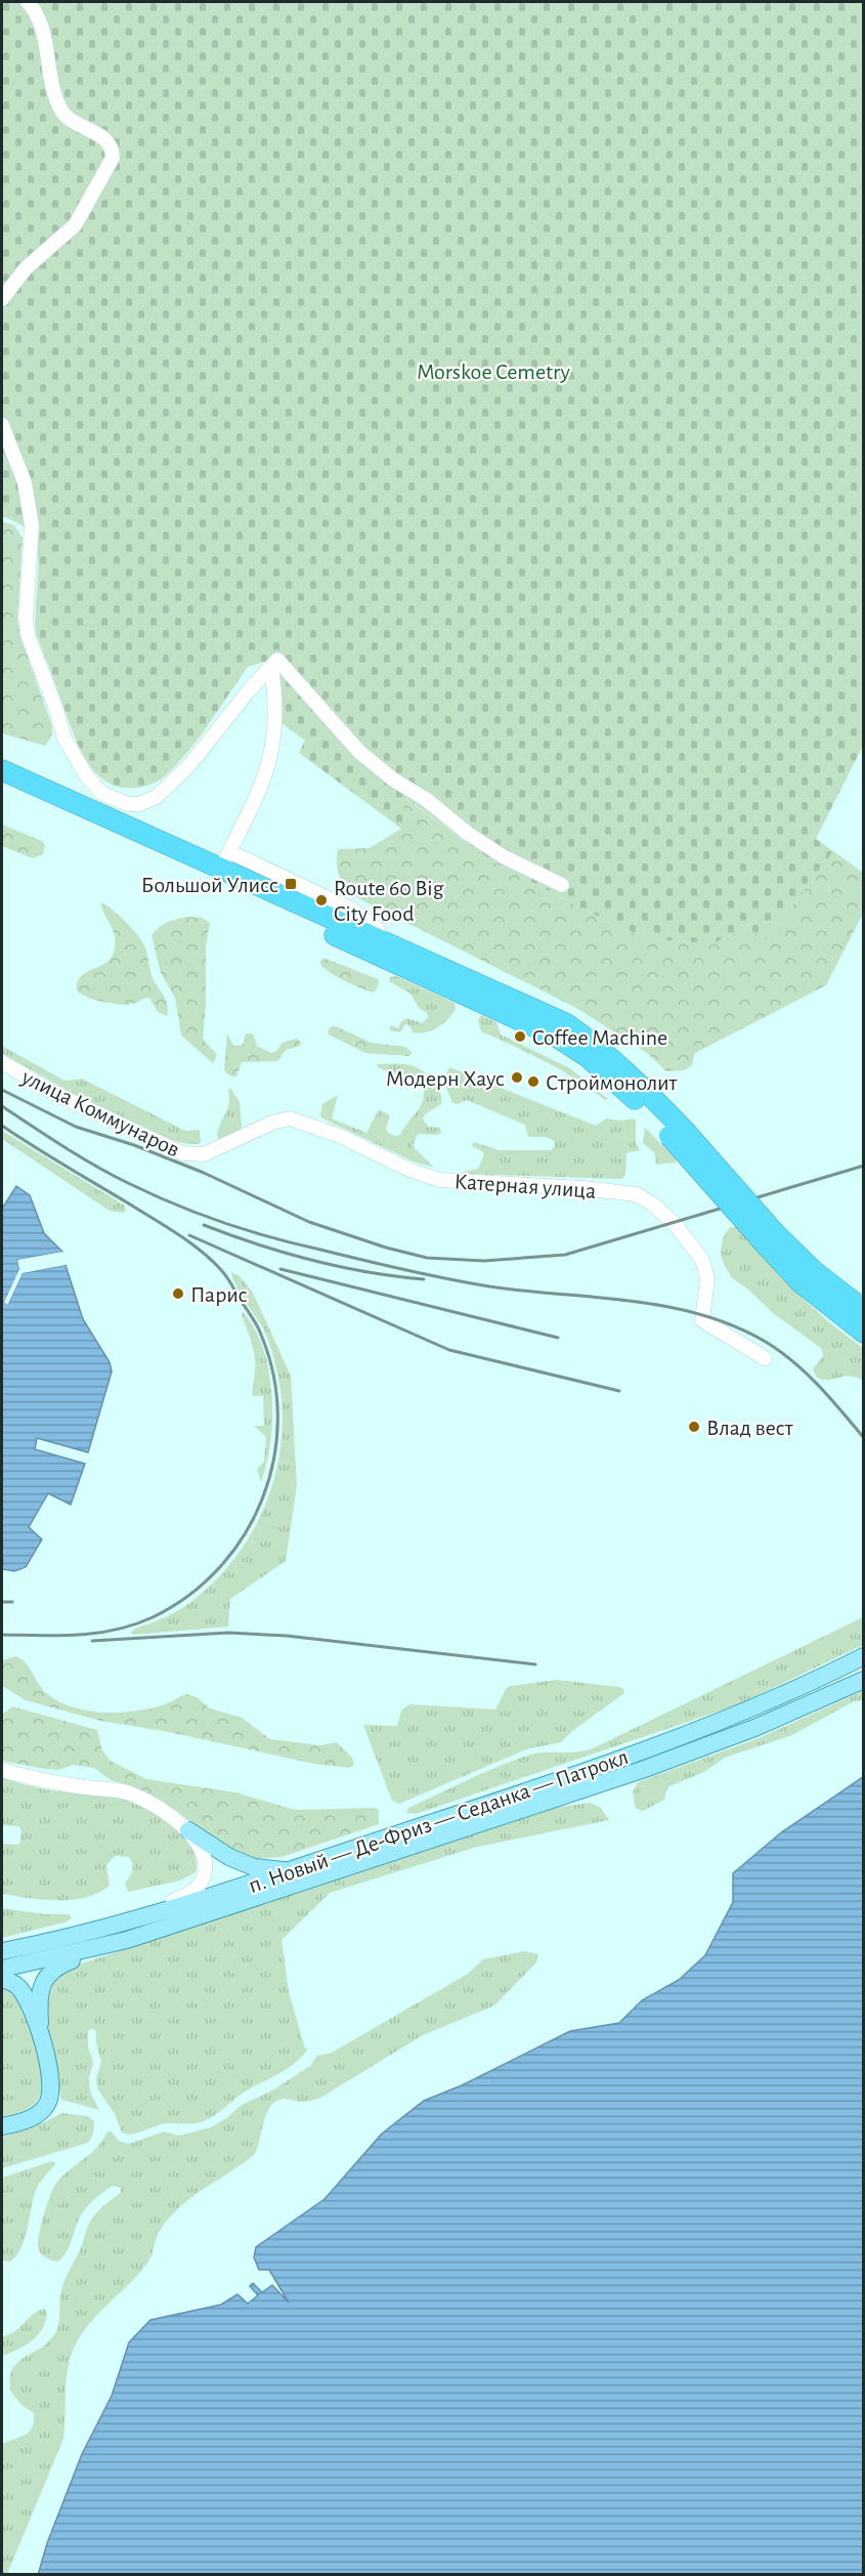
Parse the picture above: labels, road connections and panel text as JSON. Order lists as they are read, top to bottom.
{
  "streets": {
    "main road": ["п. Новый — Де-Фриз — Седанка — Патрокл"],
    "street": ["улица Коммунаров", "Катерная улица"]
  },
  "crossings": [
    ["улица Коммунаров", "Катерная улица"]
  ],
  "parks": ["Morskoe Cemetry"],
  "places": {
    "transit": ["Большой Улисс"],
    "other": [
      "Route 60 Big City Food",
      "Coffee Machine",
      "Модерн Хаус",
      "Строймонолит",
      "Парис",
      "Влад вест"
    ]
  }
}
